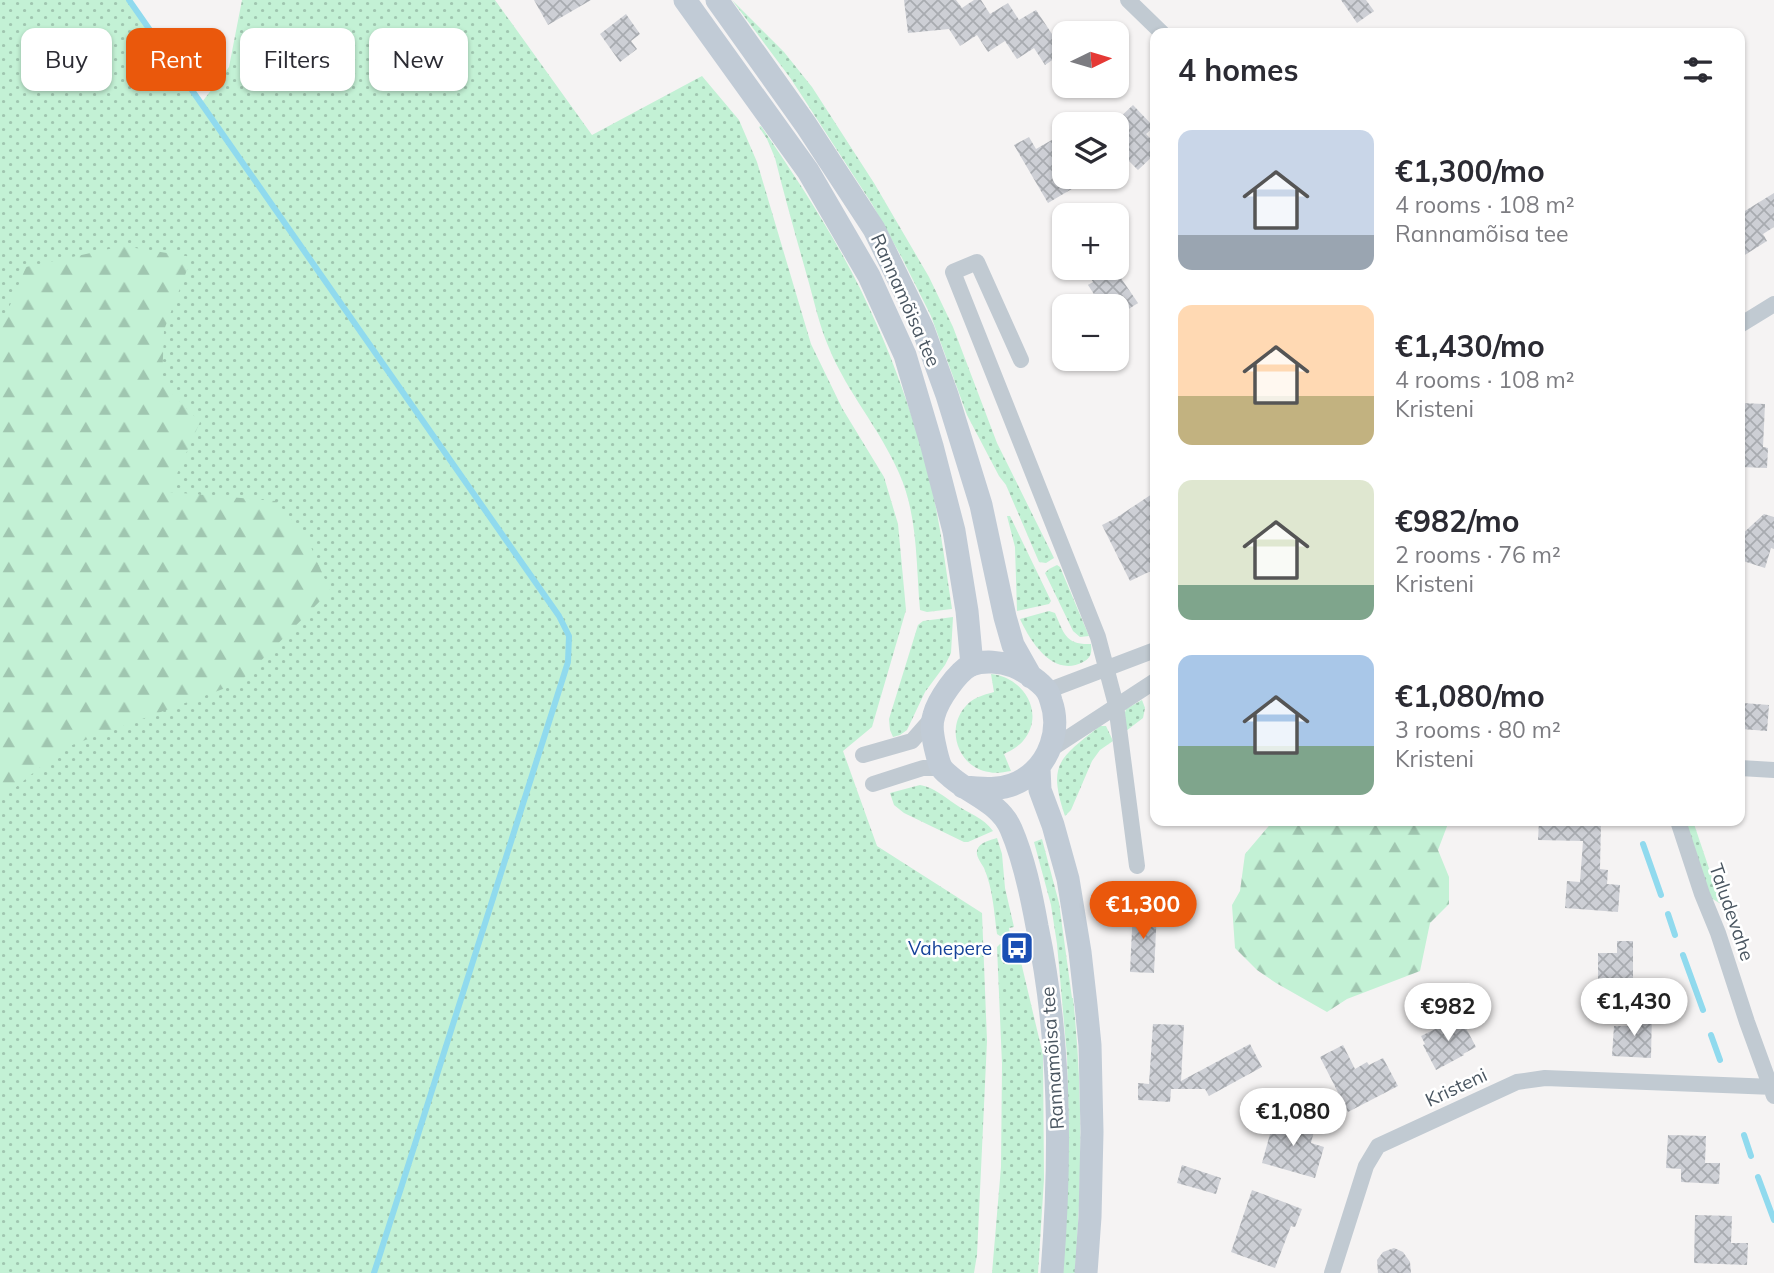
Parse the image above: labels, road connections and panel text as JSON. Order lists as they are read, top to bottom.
{
  "streets": {
    "street": ["Rannamõisa tee", "Taludevahe", "Kristeni"]
  },
  "crossings": [
    ["Taludevahe", "Kristeni"]
  ],
  "places": {
    "bus stop": ["Vahepere"]
  },
  "north": "right",
  "page": {
    "map_buttons": ["+", "−"],
    "chip": [
      "Buy",
      "Rent",
      "Filters",
      "New"
    ],
    "heading": "4 homes",
    "list": [
      {
        "name": "€1,300/mo",
        "note": "4 rooms · 108 m² · Rannamõisa tee"
      },
      {
        "name": "€1,430/mo",
        "note": "4 rooms · 108 m² · Kristeni"
      },
      {
        "name": "€982/mo",
        "note": "2 rooms · 76 m² · Kristeni"
      },
      {
        "name": "€1,080/mo",
        "note": "3 rooms · 80 m² · Kristeni"
      }
    ],
    "price": [
      "€1,300",
      "€1,430",
      "€982",
      "€1,080"
    ]
  }
}
